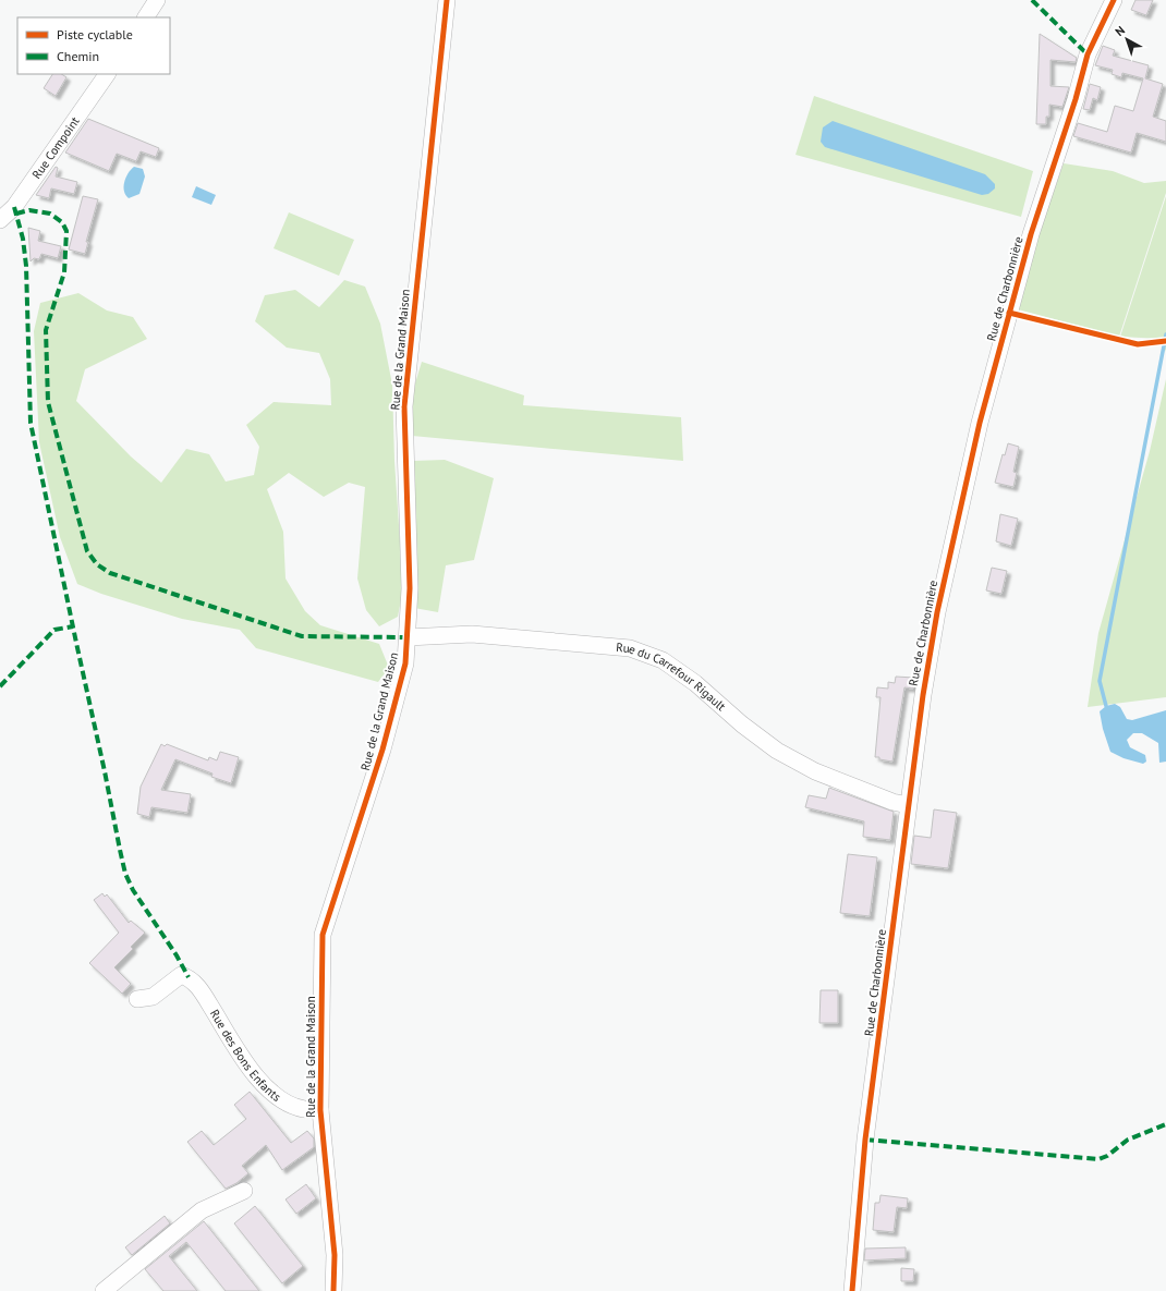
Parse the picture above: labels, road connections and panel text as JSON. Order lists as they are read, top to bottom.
{
  "streets": {
    "street": [
      "Rue Compoint",
      "Rue de Charbonnière",
      "Rue de la Grand Maison",
      "Rue du Carrefour Rigault",
      "Rue des Bons Enfants"
    ]
  },
  "crossings": [
    ["Rue de Charbonnière", "Rue du Carrefour Rigault"],
    ["Rue de la Grand Maison", "Rue du Carrefour Rigault"],
    ["Rue de la Grand Maison", "Rue des Bons Enfants"]
  ],
  "legend": ["Piste cyclable", "Chemin"],
  "north": "top left"
}
